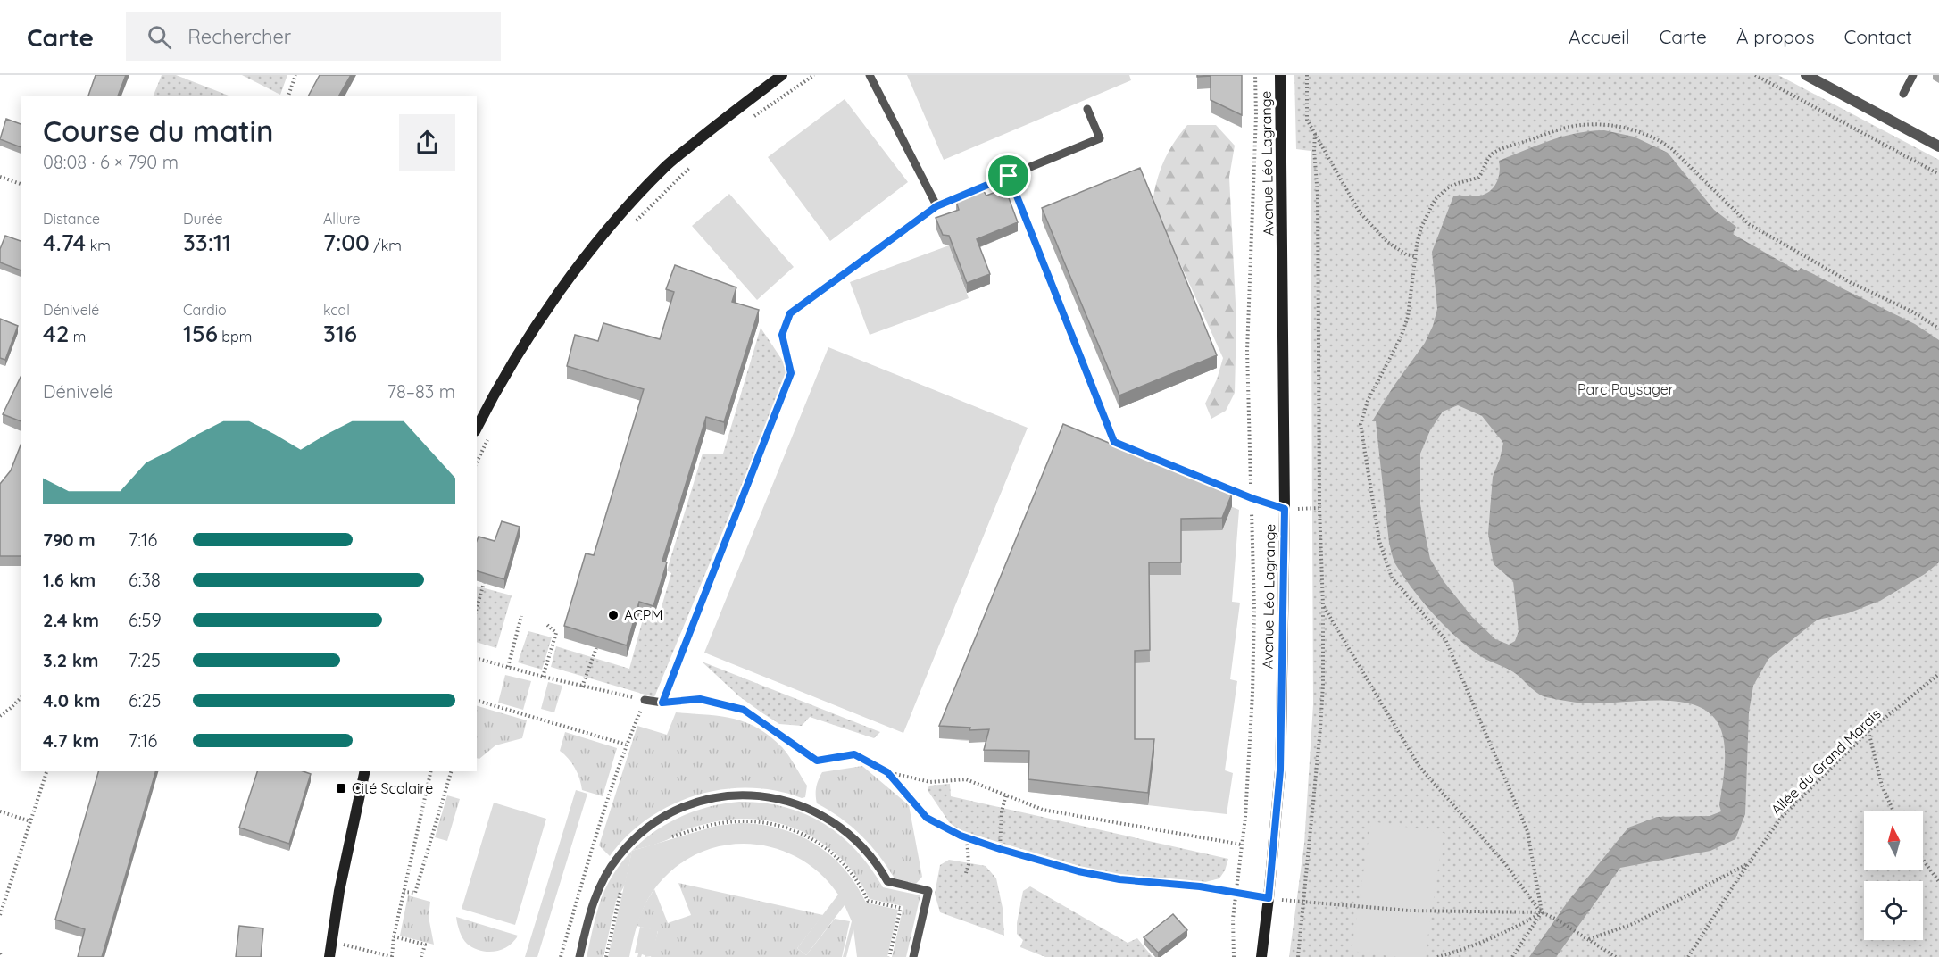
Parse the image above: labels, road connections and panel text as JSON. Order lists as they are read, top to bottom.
{
  "streets": {
    "main road": ["Avenue Léo Lagrange"],
    "path": ["Allée du Grand Marais"]
  },
  "parks": ["Parc Paysager"],
  "places": {
    "other": ["ACPM"],
    "transit": ["Cité Scolaire"]
  },
  "north": "top",
  "page": {
    "header": "Carte",
    "search": "Rechercher",
    "nav": [
      "Accueil",
      "Carte",
      "À propos",
      "Contact"
    ],
    "heading": ["Course du matin", "08:08 · 6 × 790 m"],
    "stats": [
      ["Distance", "4.74 km"],
      ["Durée", "33:11"],
      ["Allure", "7:00 /km"],
      ["Dénivelé", "42 m"],
      ["Cardio", "156 bpm"],
      ["kcal", "316"]
    ],
    "chart": ["Dénivelé", "78–83 m"],
    "list": [
      {
        "name": "790 m",
        "note": "7:16"
      },
      {
        "name": "1.6 km",
        "note": "6:38"
      },
      {
        "name": "2.4 km",
        "note": "6:59"
      },
      {
        "name": "3.2 km",
        "note": "7:25"
      },
      {
        "name": "4.0 km",
        "note": "6:25"
      },
      {
        "name": "4.7 km",
        "note": "7:16"
      }
    ]
  }
}
